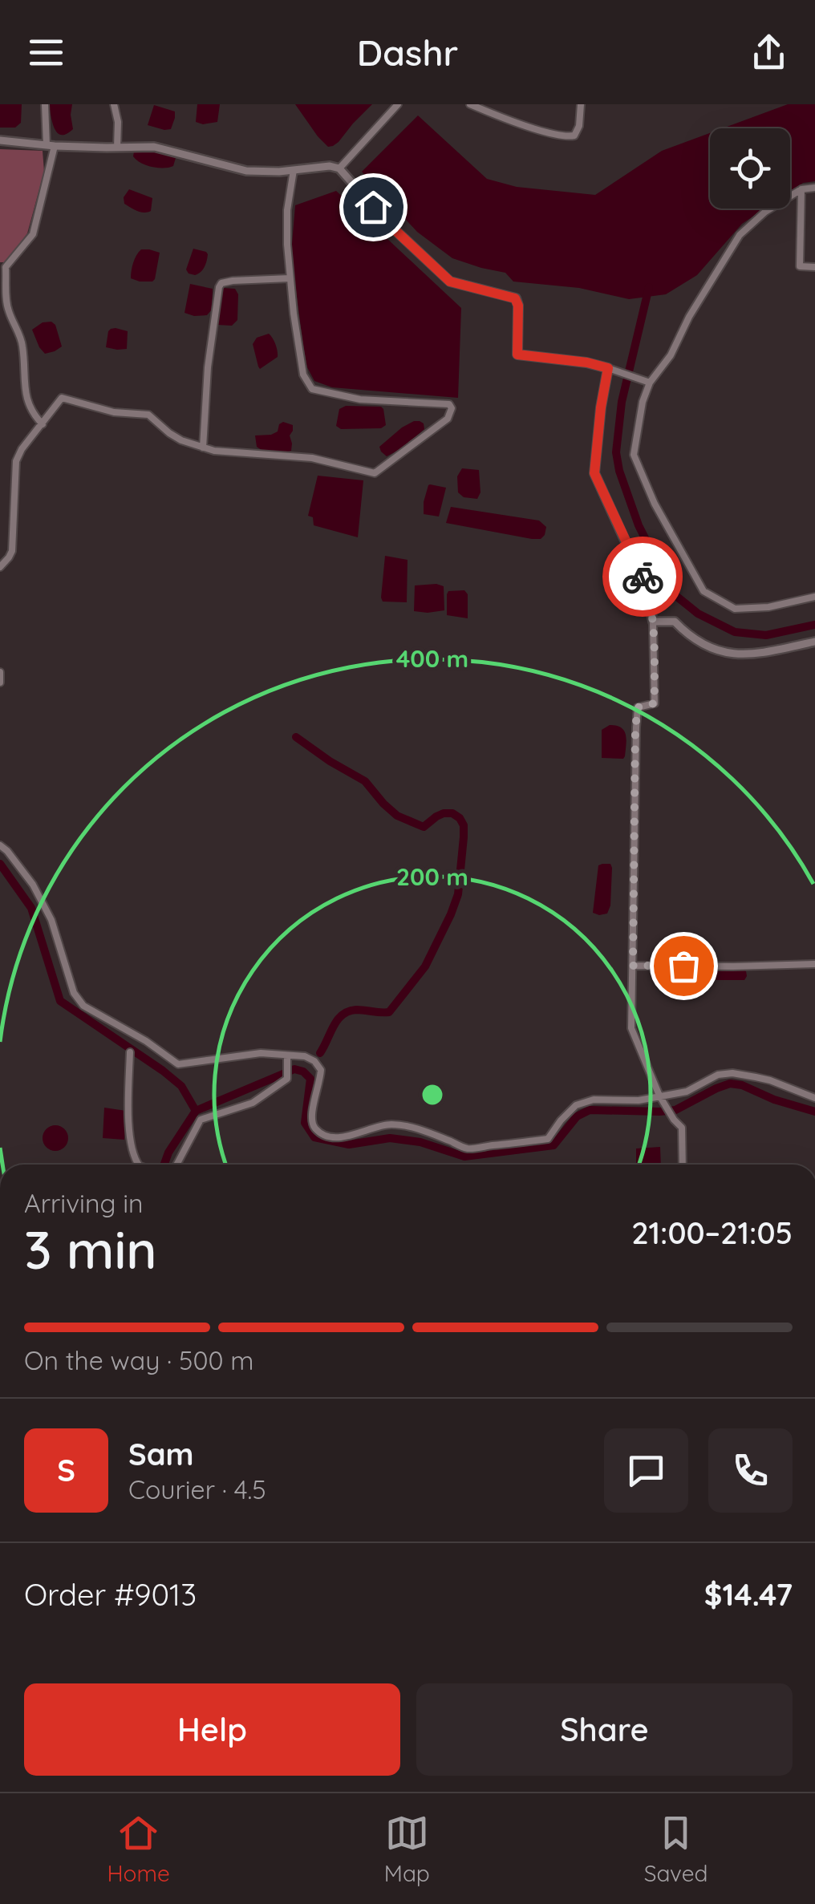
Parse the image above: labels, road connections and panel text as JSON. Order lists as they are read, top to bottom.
{
  "page": {
    "header": "Dashr",
    "heading": ["3 min", "Arriving in", "21:00–21:05"],
    "panel": [
      "Sam",
      "Courier · 4.5",
      "Order #9013",
      "$14.47"
    ],
    "bar": "On the way · 500 m",
    "round": "S",
    "buttons": ["Help", "Share"],
    "tabs": ["Home", "Map", "Saved"]
  },
  "rings": ["400 m", "200 m"]
}
